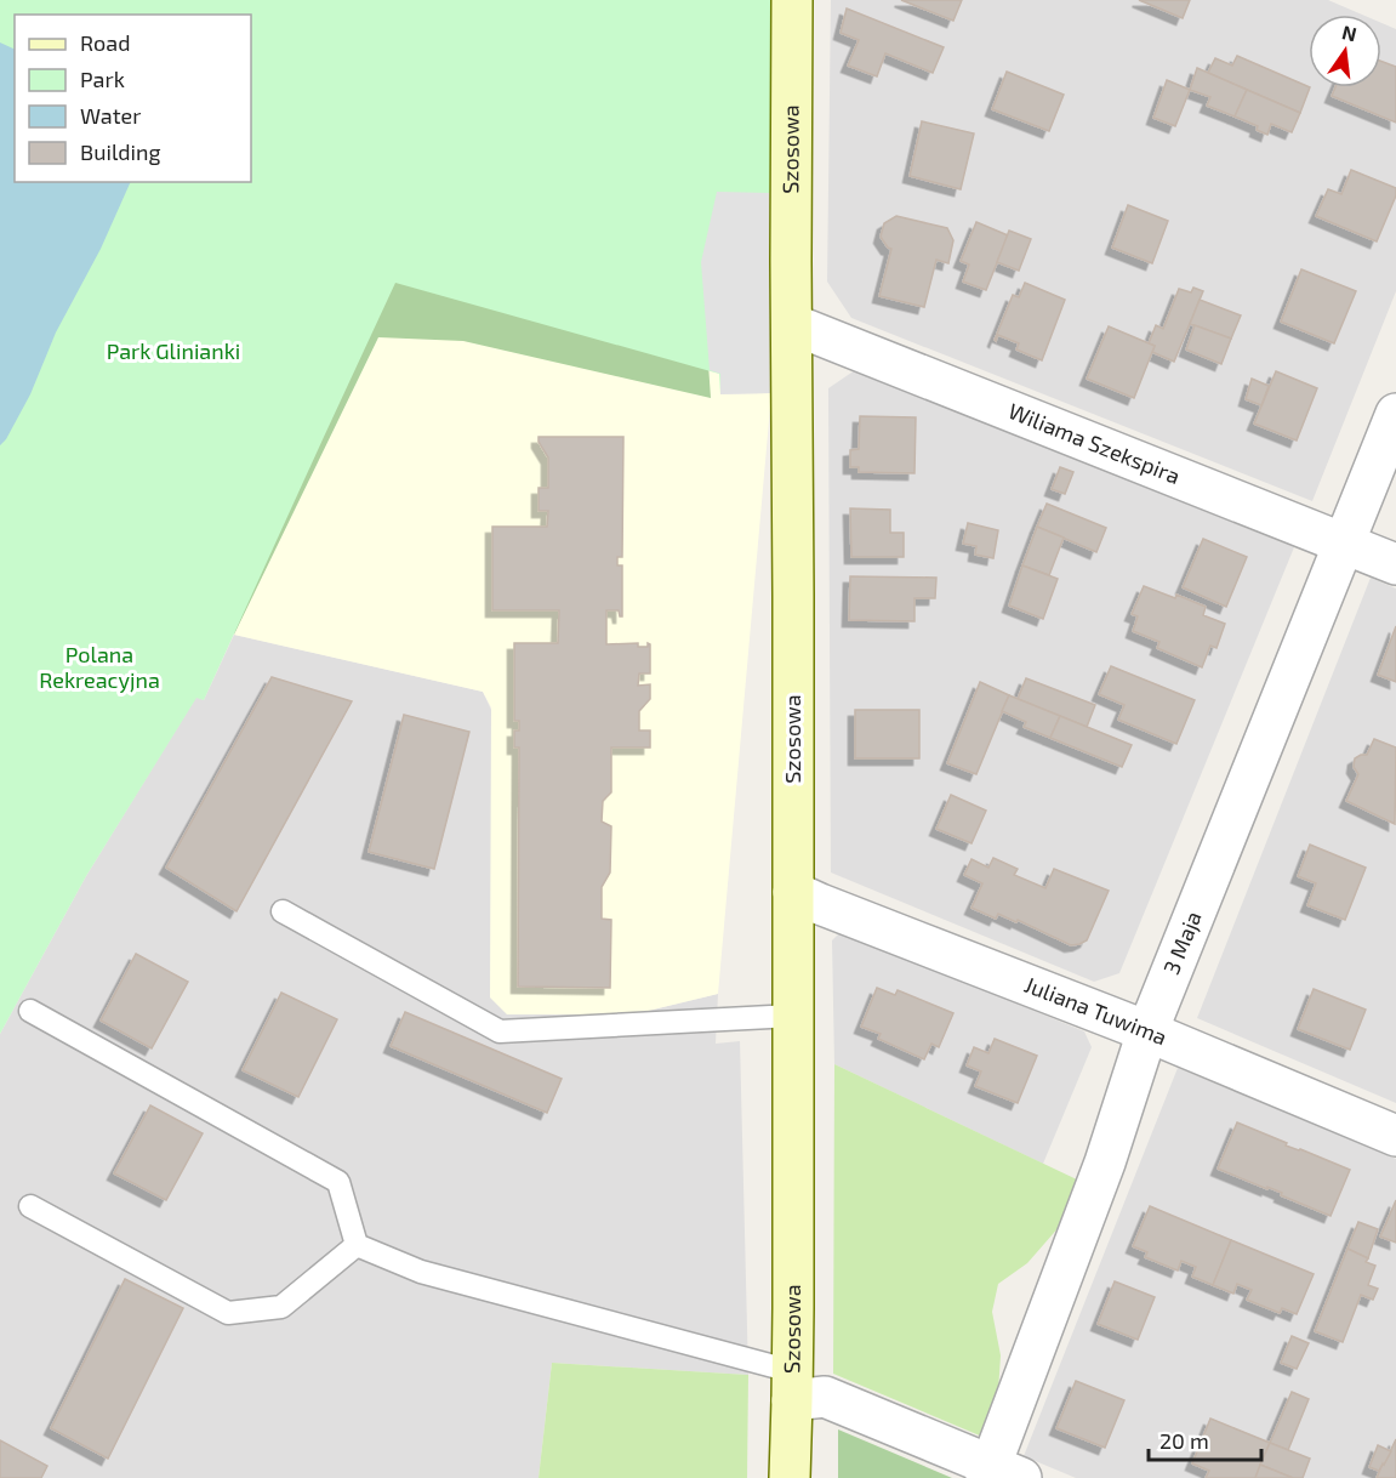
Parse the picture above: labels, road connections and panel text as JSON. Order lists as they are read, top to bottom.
{
  "streets": {
    "street": [
      "Szosowa",
      "Wiliama Szekspira",
      "3 Maja",
      "Juliana Tuwima"
    ]
  },
  "crossings": [
    ["Szosowa", "Wiliama Szekspira"],
    ["Szosowa", "Juliana Tuwima"],
    ["Wiliama Szekspira", "3 Maja"],
    ["3 Maja", "Juliana Tuwima"]
  ],
  "parks": ["Park Glinianki", "Polana Rekreacyjna"],
  "legend": [
    "Road",
    "Park",
    "Water",
    "Building"
  ],
  "scale_bar": "20 m",
  "north": "top"
}
